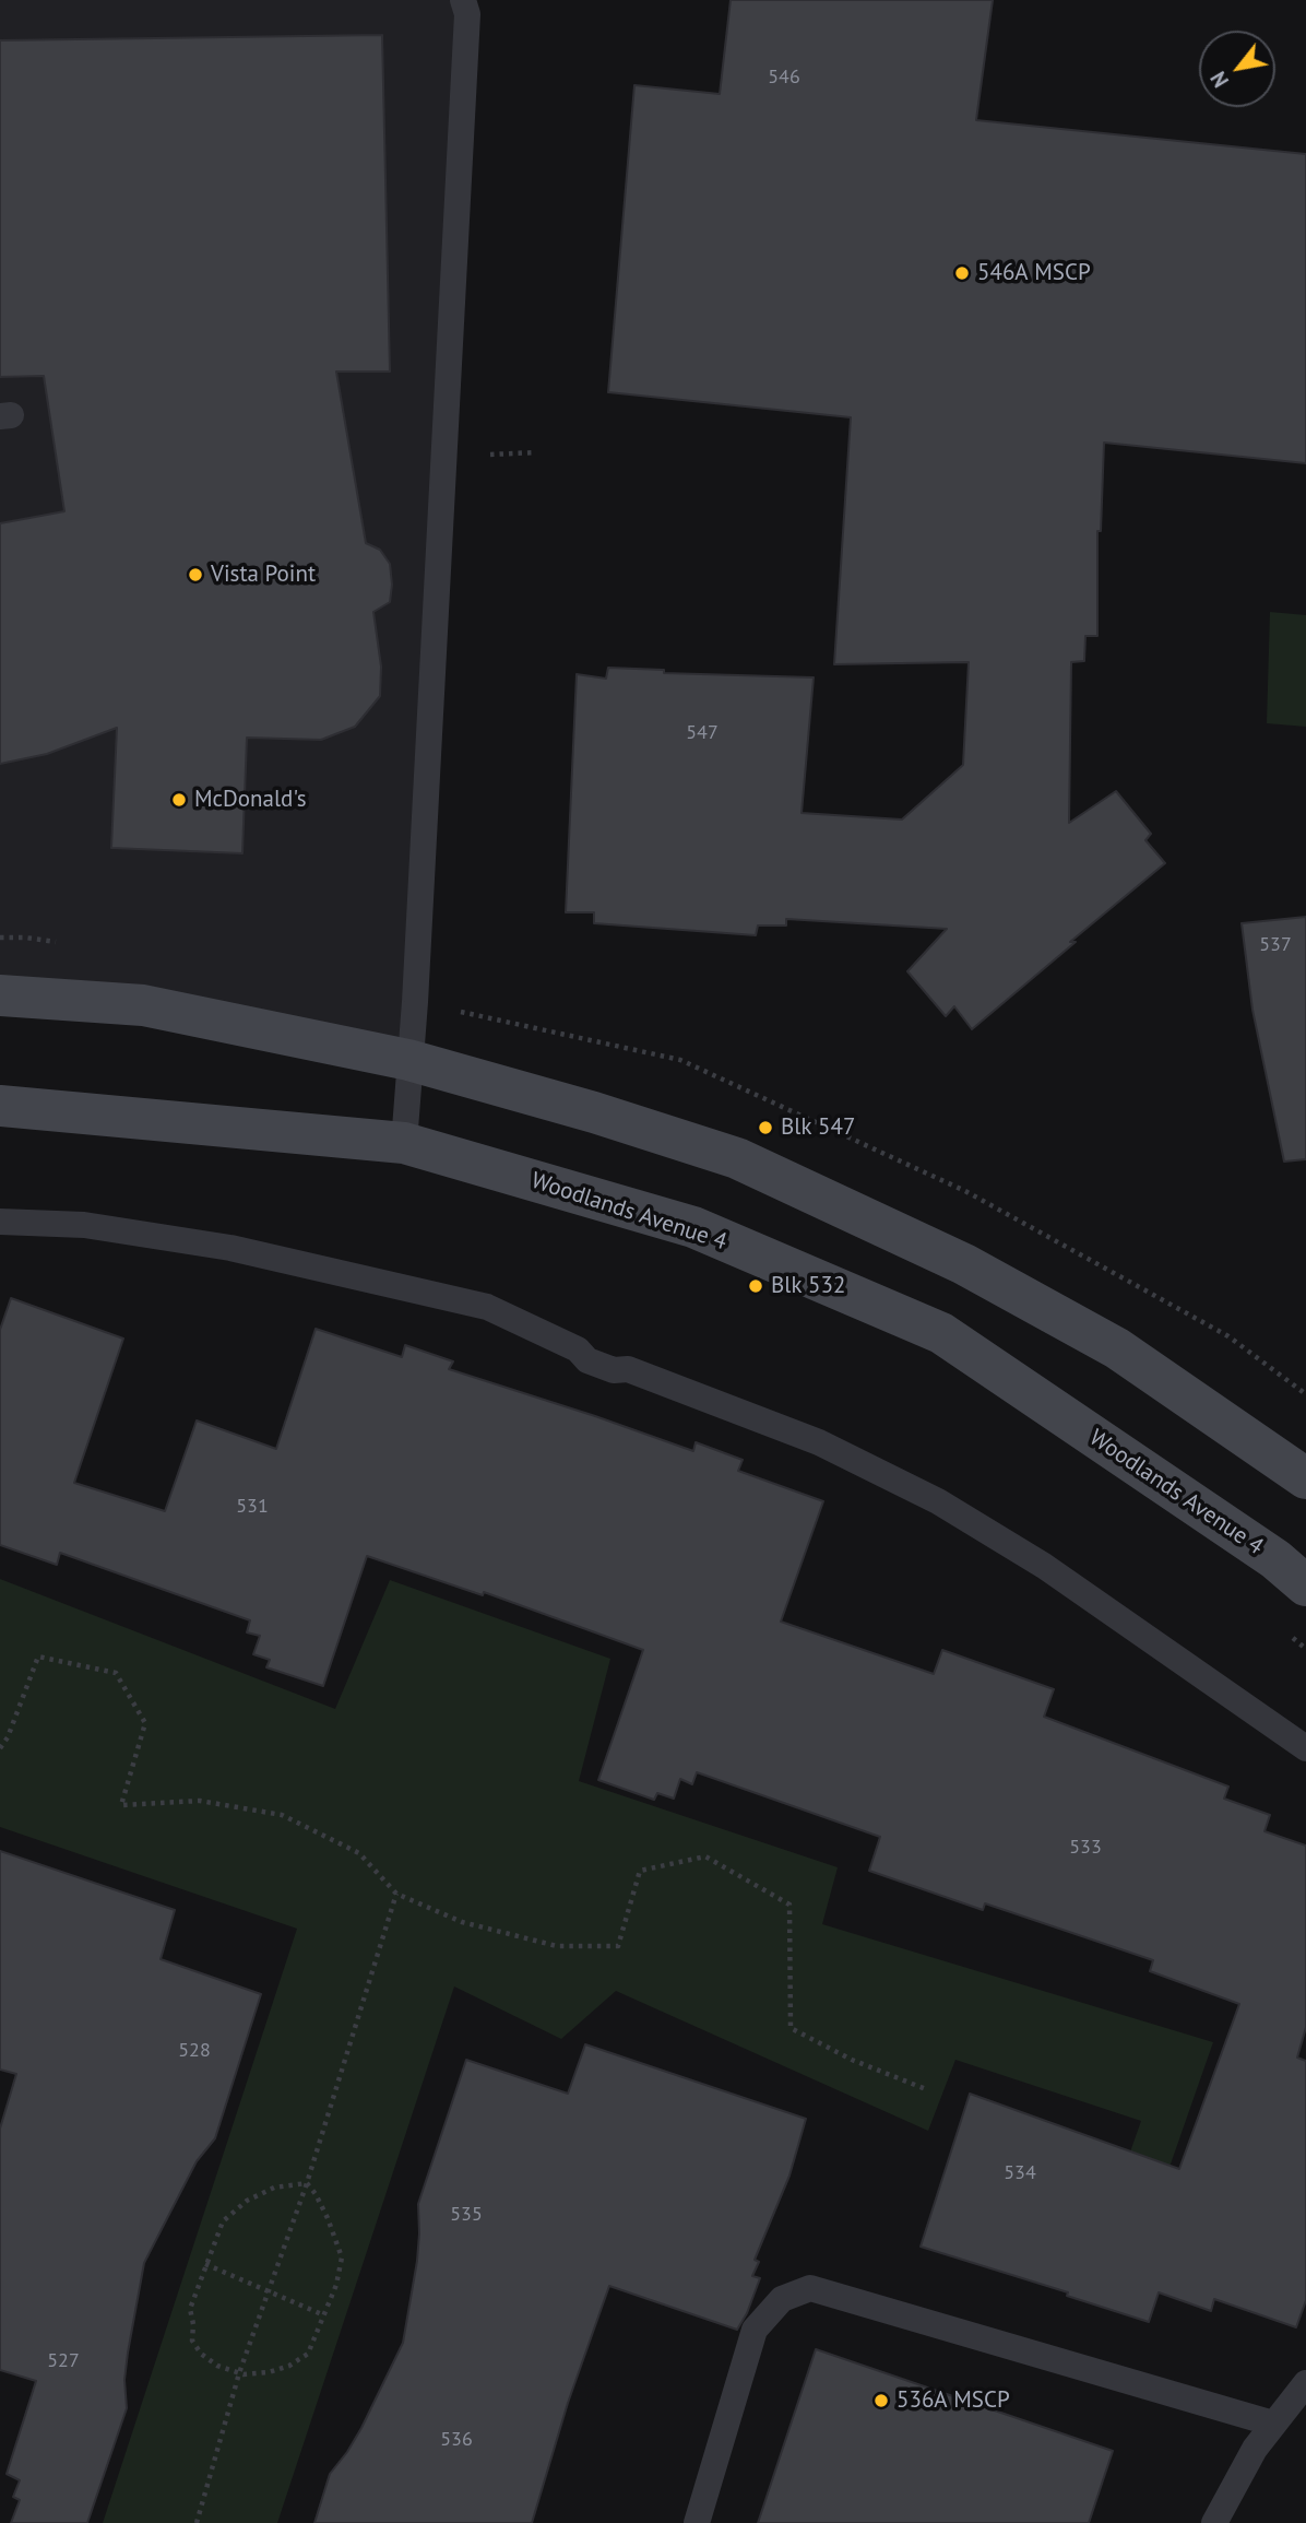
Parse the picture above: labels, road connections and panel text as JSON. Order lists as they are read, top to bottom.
{
  "streets": {
    "street": ["Woodlands Avenue 4"]
  },
  "places": [
    "546A MSCP",
    "Vista Point",
    "McDonald's",
    "Blk 547",
    "Blk 532",
    "536A MSCP"
  ],
  "house_numbers": [
    "546",
    "547",
    "537",
    "531",
    "533",
    "528",
    "534",
    "535",
    "527",
    "536"
  ],
  "north": "bottom left"
}
